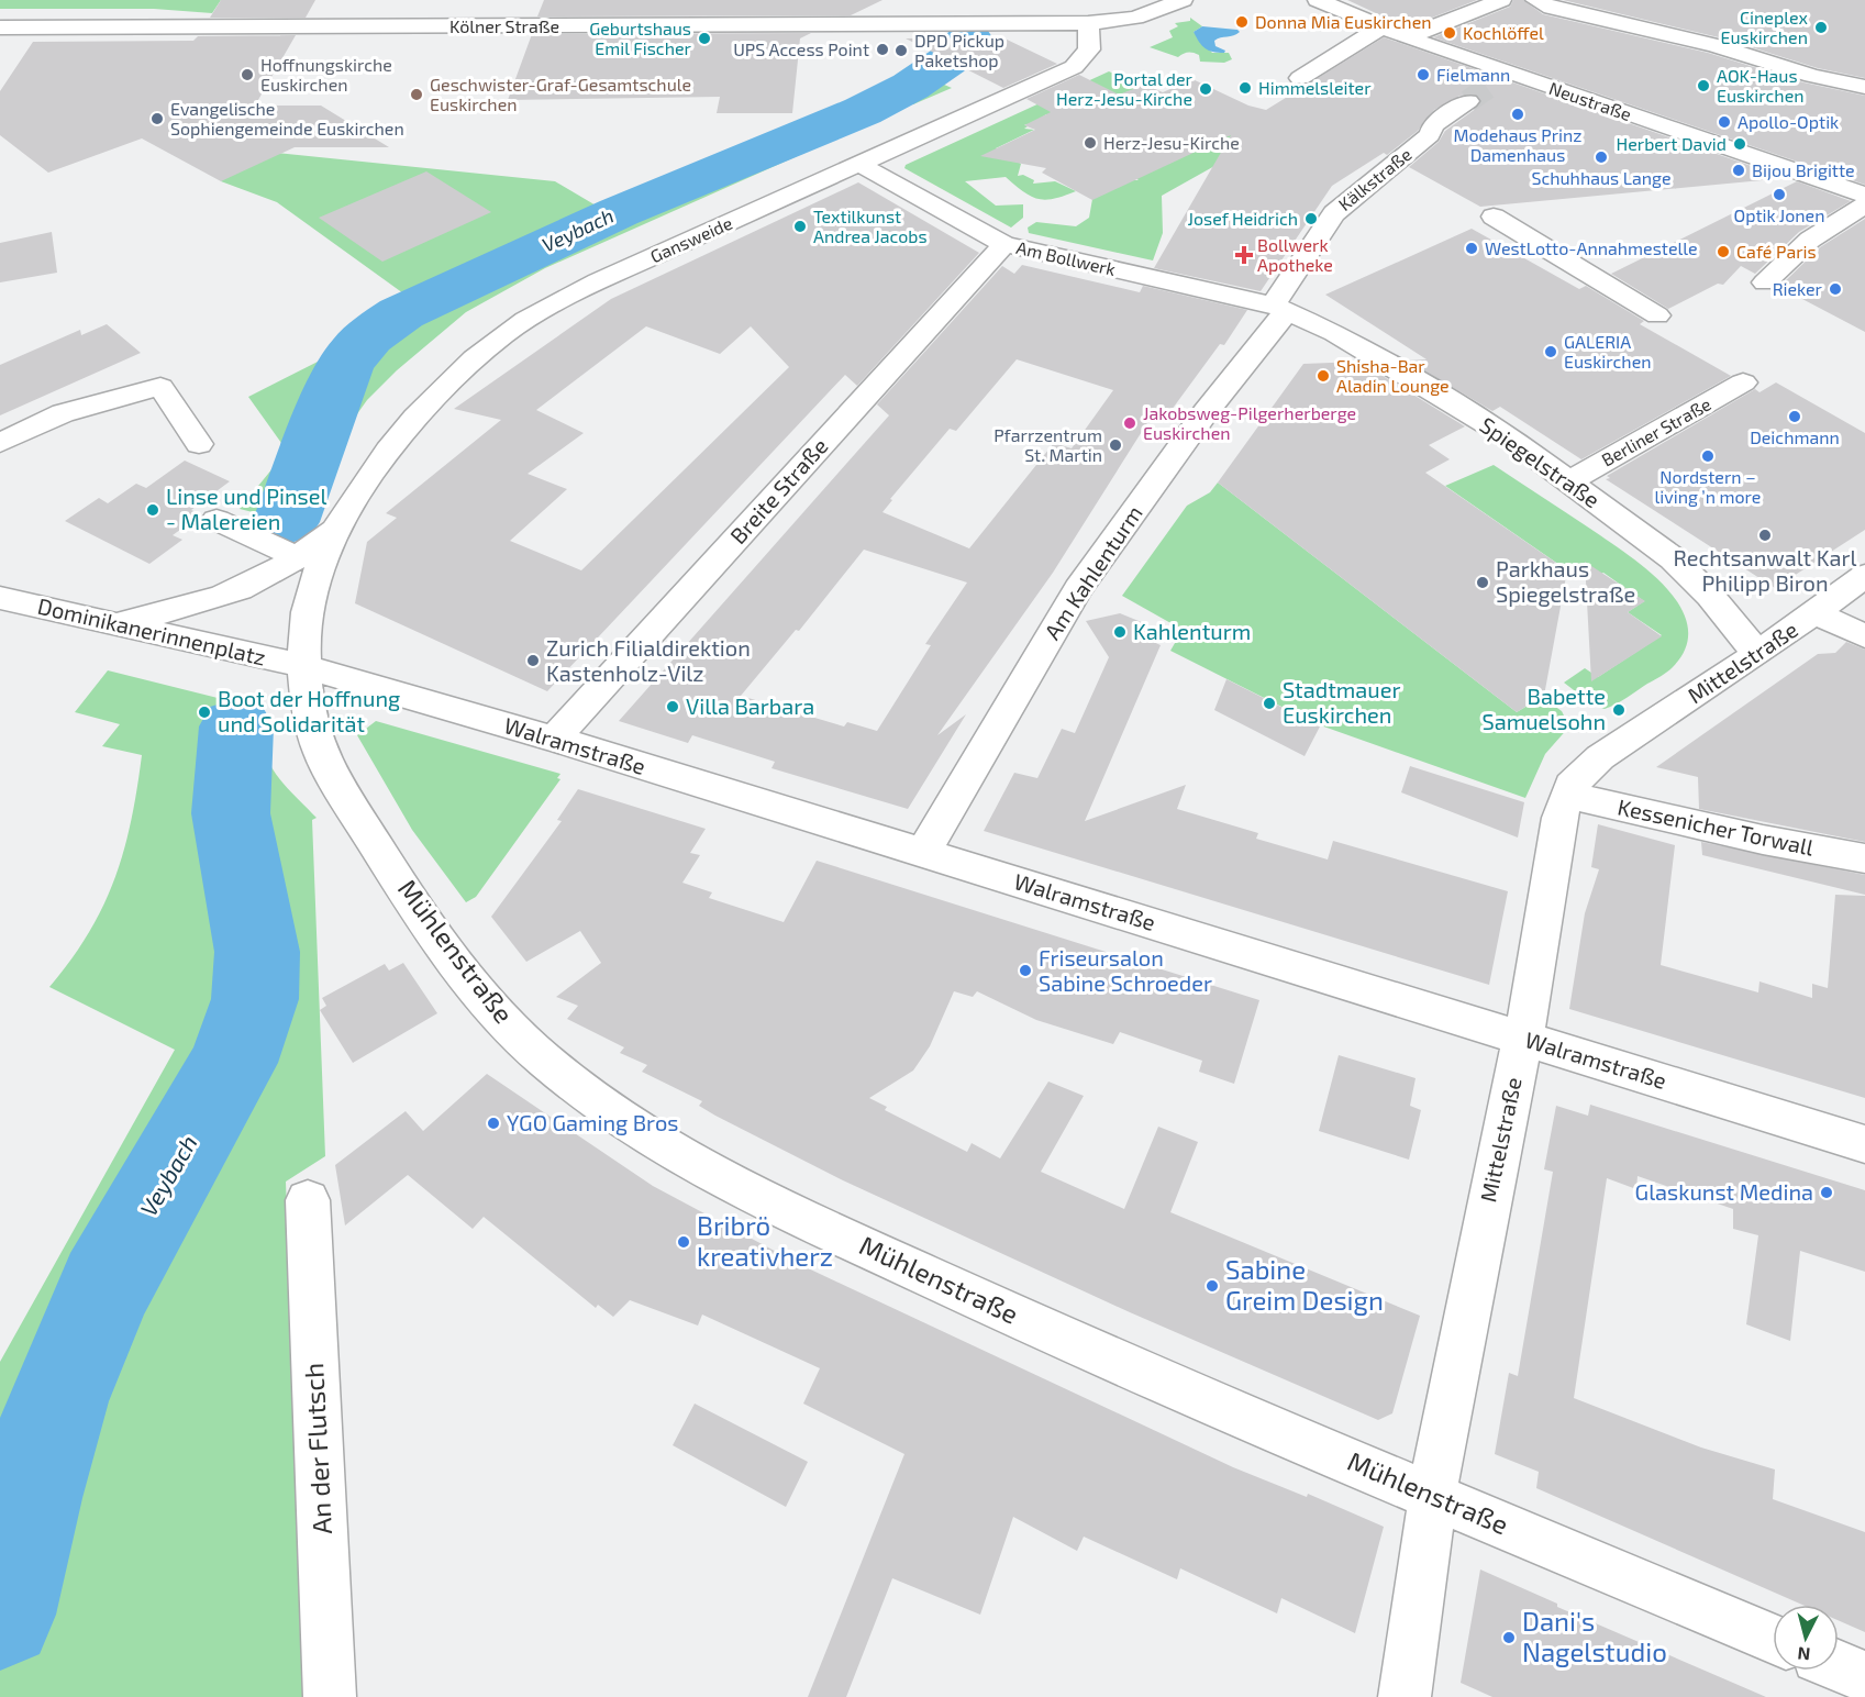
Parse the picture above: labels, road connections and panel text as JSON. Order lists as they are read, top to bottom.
{
  "streets": {
    "street": [
      "Kölner Straße",
      "Neustraße",
      "Kälkstraße",
      "Gansweide",
      "Am Bollwerk",
      "Berliner Straße",
      "Spiegelstraße",
      "Breite Straße",
      "Am Kahlenturm",
      "Dominikanerinnenplatz",
      "Mittelstraße",
      "Walramstraße",
      "Kessenicher Torwall",
      "Mühlenstraße",
      "An der Flutsch"
    ]
  },
  "crossings": [
    ["Kölner Straße", "Gansweide"],
    ["Kälkstraße", "Am Bollwerk"],
    ["Kälkstraße", "Spiegelstraße"],
    ["Kälkstraße", "Am Kahlenturm"],
    ["Gansweide", "Am Bollwerk"],
    ["Gansweide", "Dominikanerinnenplatz"],
    ["Gansweide", "Walramstraße"],
    ["Gansweide", "Mühlenstraße"],
    ["Am Bollwerk", "Spiegelstraße"],
    ["Am Bollwerk", "Breite Straße"],
    ["Am Bollwerk", "Am Kahlenturm"],
    ["Berliner Straße", "Spiegelstraße"],
    ["Spiegelstraße", "Am Kahlenturm"],
    ["Spiegelstraße", "Mittelstraße"],
    ["Breite Straße", "Walramstraße"],
    ["Am Kahlenturm", "Walramstraße"],
    ["Dominikanerinnenplatz", "Walramstraße"],
    ["Dominikanerinnenplatz", "Mühlenstraße"],
    ["Mittelstraße", "Walramstraße"],
    ["Mittelstraße", "Kessenicher Torwall"],
    ["Mittelstraße", "Mühlenstraße"],
    ["Walramstraße", "Mühlenstraße"]
  ],
  "water": ["Veybach"],
  "places": {
    "other": [
      "Donna Mia Euskirchen",
      "Cineplex Euskirchen",
      "Kochlöffel",
      "Geburtshaus Emil Fischer",
      "UPS Access Point",
      "DPD Pickup Paketshop",
      "Hoffnungskirche Euskirchen",
      "Fielmann",
      "AOK-Haus Euskirchen",
      "Himmelsleiter",
      "Portal der Herz-Jesu-Kirche",
      "Geschwister-Graf-Gesamtschule Euskirchen",
      "Modehaus Prinz Damenhaus",
      "Evangelische Sophiengemeinde Euskirchen",
      "Apollo-Optik",
      "Herz-Jesu-Kirche",
      "Herbert David",
      "Schuhhaus Lange",
      "Bijou Brigitte",
      "Optik Jonen",
      "Josef Heidrich",
      "Textilkunst Andrea Jacobs",
      "WestLotto-Annahmestelle",
      "Café Paris",
      "Rieker",
      "GALERIA Euskirchen",
      "Shisha-Bar Aladin Lounge",
      "Deichmann",
      "Jakobsweg-Pilgerherberge Euskirchen",
      "Pfarrzentrum St. Martin",
      "Nordstern – living ’n more",
      "Linse und Pinsel - Malereien",
      "Rechtsanwalt Karl Philipp Biron",
      "Parkhaus Spiegelstraße",
      "Kahlenturm",
      "Zurich Filialdirektion Kastenholz-Vilz",
      "Stadtmauer Euskirchen",
      "Villa Barbara",
      "Babette Samuelsohn",
      "Boot der Hoffnung und Solidarität",
      "Friseursalon Sabine Schroeder",
      "YGO Gaming Bros",
      "Glaskunst Medina",
      "Bribrö kreativherz",
      "Sabine Greim Design",
      "Dani's Nagelstudio"
    ],
    "health": ["Bollwerk Apotheke"]
  },
  "north": "bottom"
}
